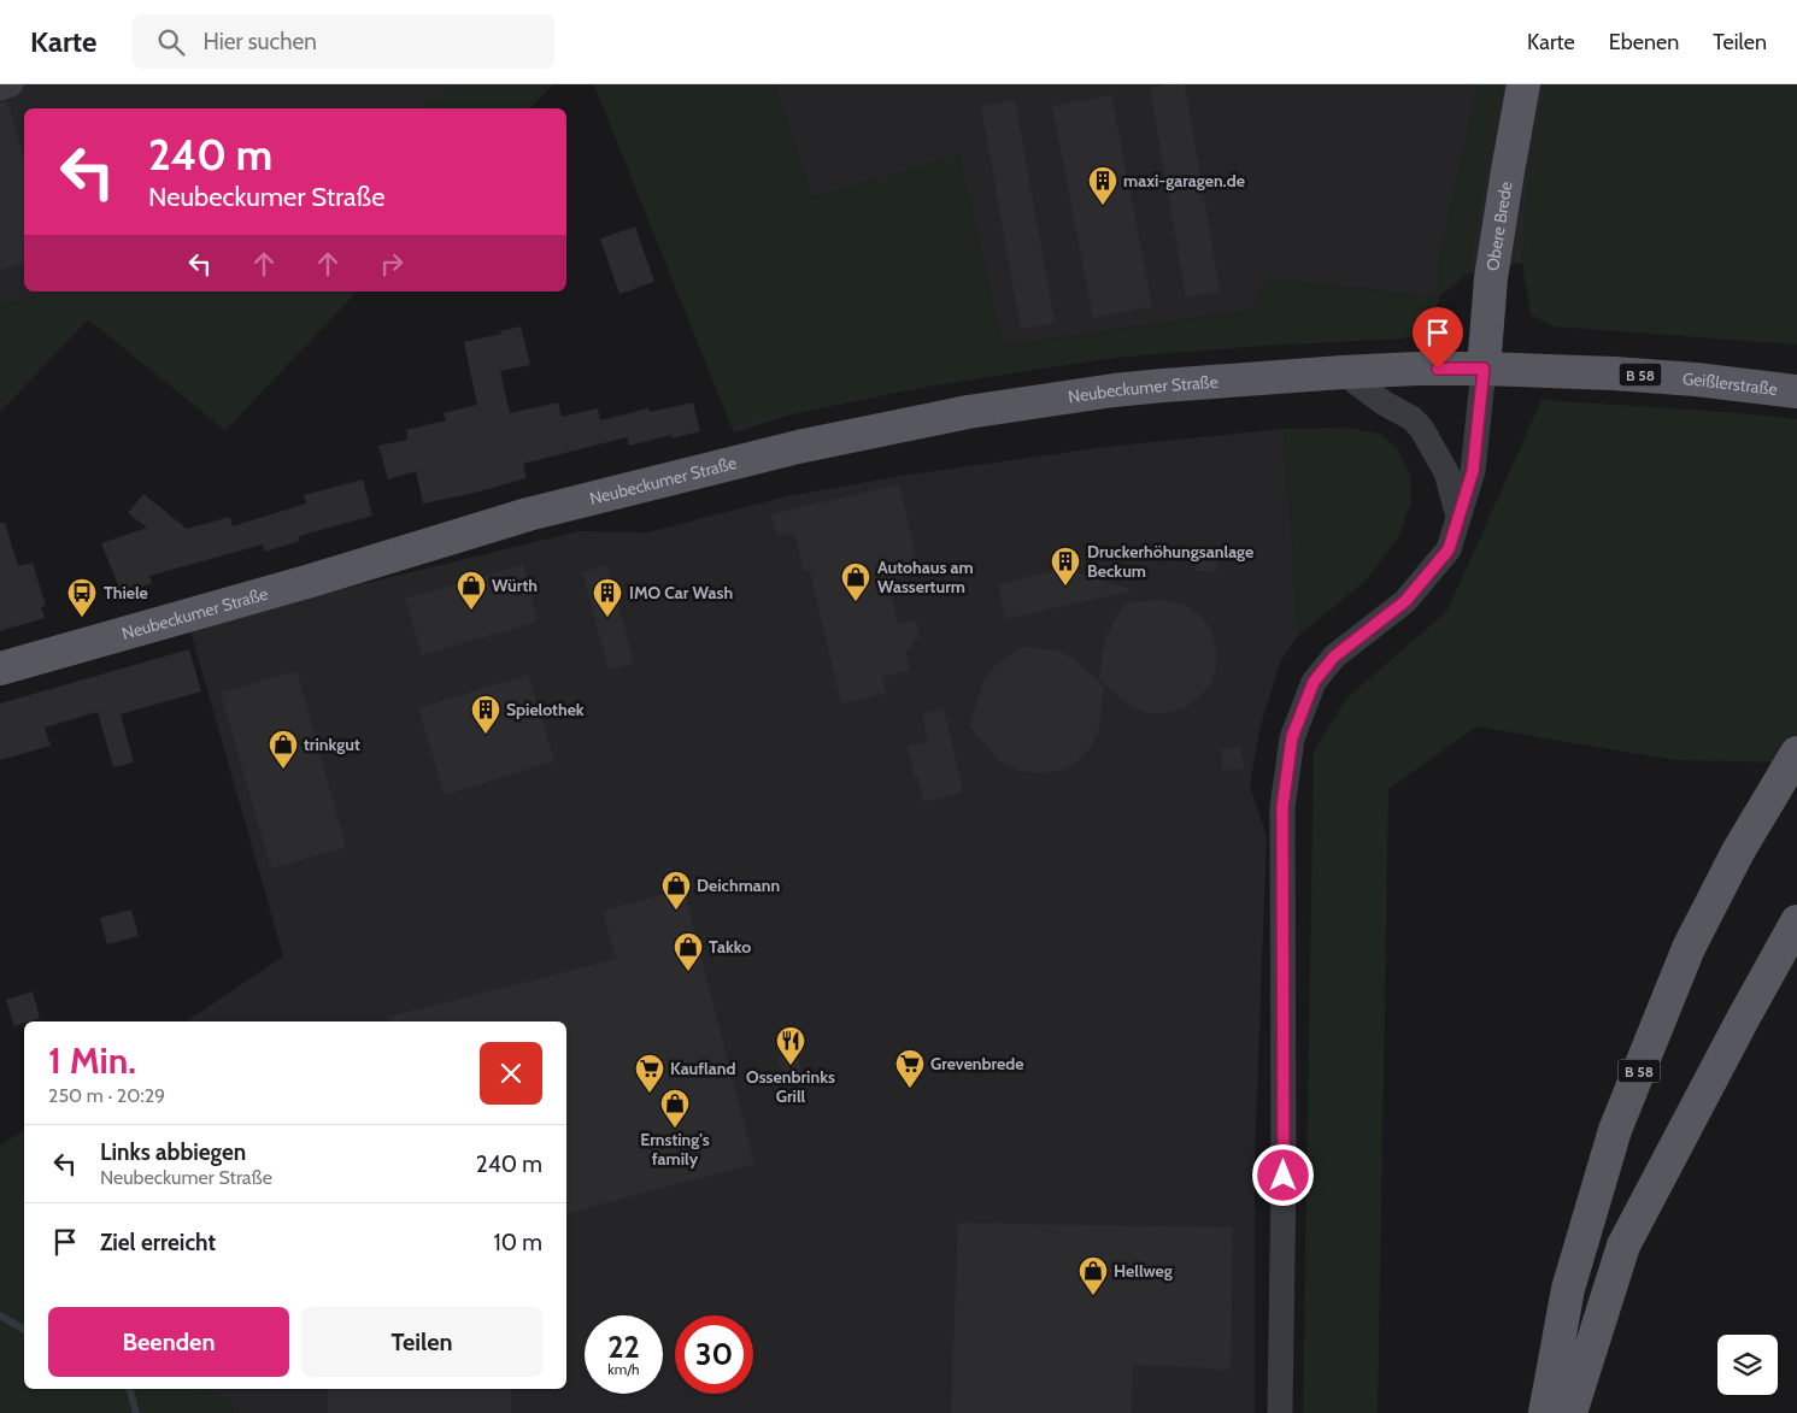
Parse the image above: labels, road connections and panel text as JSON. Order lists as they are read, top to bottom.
{
  "streets": {
    "main road": [
      "Obere Brede",
      "B 58",
      "Geißlerstraße",
      "Neubeckumer Straße"
    ]
  },
  "crossings": [
    ["Obere Brede", "Geißlerstraße"],
    ["Obere Brede", "Neubeckumer Straße"],
    ["Geißlerstraße", "Neubeckumer Straße"]
  ],
  "places": {
    "building": [
      "maxi-garagen.de",
      "Druckerhöhungsanlage Beckum",
      "IMO Car Wash",
      "Spielothek"
    ],
    "shop": [
      "Autohaus am Wasserturm",
      "Würth",
      "trinkgut",
      "Deichmann",
      "Takko",
      "Ernsting's family",
      "Hellweg"
    ],
    "bus stop": ["Thiele"],
    "restaurant": ["Ossenbrinks Grill"],
    "supermarket": ["Grevenbrede", "Kaufland"]
  },
  "page": {
    "header": "Karte",
    "search": "Hier suchen",
    "nav": ["Karte", "Ebenen", "Teilen"],
    "turn": ["240 m", "Neubeckumer Straße"],
    "heading": ["1 Min.", "250 m · 20:29"],
    "list": [
      {
        "name": "Links abbiegen",
        "note": "Neubeckumer Straße",
        "value": "240 m"
      },
      {
        "name": "Ziel erreicht",
        "value": "10 m"
      }
    ],
    "buttons": ["Beenden", "Teilen"],
    "speed": "22 km/h",
    "limit": "30"
  }
}
